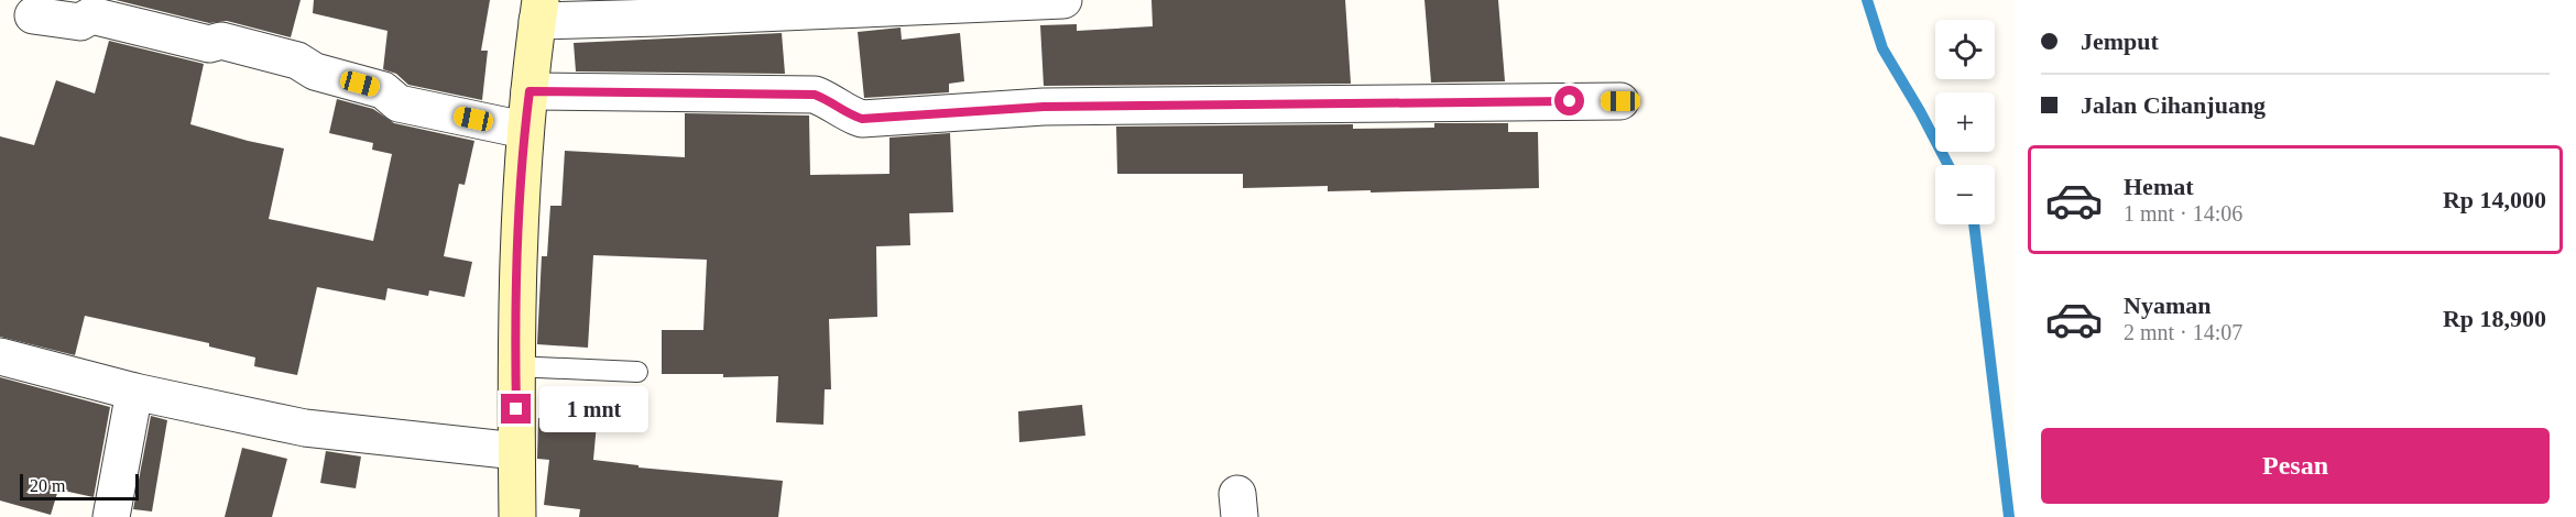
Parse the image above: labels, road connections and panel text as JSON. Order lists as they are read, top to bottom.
{
  "scale_bar": "20 m",
  "page": {
    "banner": ["Jemput", "Jalan Cihanjuang"],
    "map_buttons": ["+", "−"],
    "list": [
      {
        "name": "Hemat",
        "note": "1 mnt · 14:06",
        "value": "Rp 14,000"
      },
      {
        "name": "Nyaman",
        "note": "2 mnt · 14:07",
        "value": "Rp 18,900"
      }
    ],
    "bubble": "1 mnt",
    "buttons": "Pesan",
    "scale": "20 m"
  }
}
